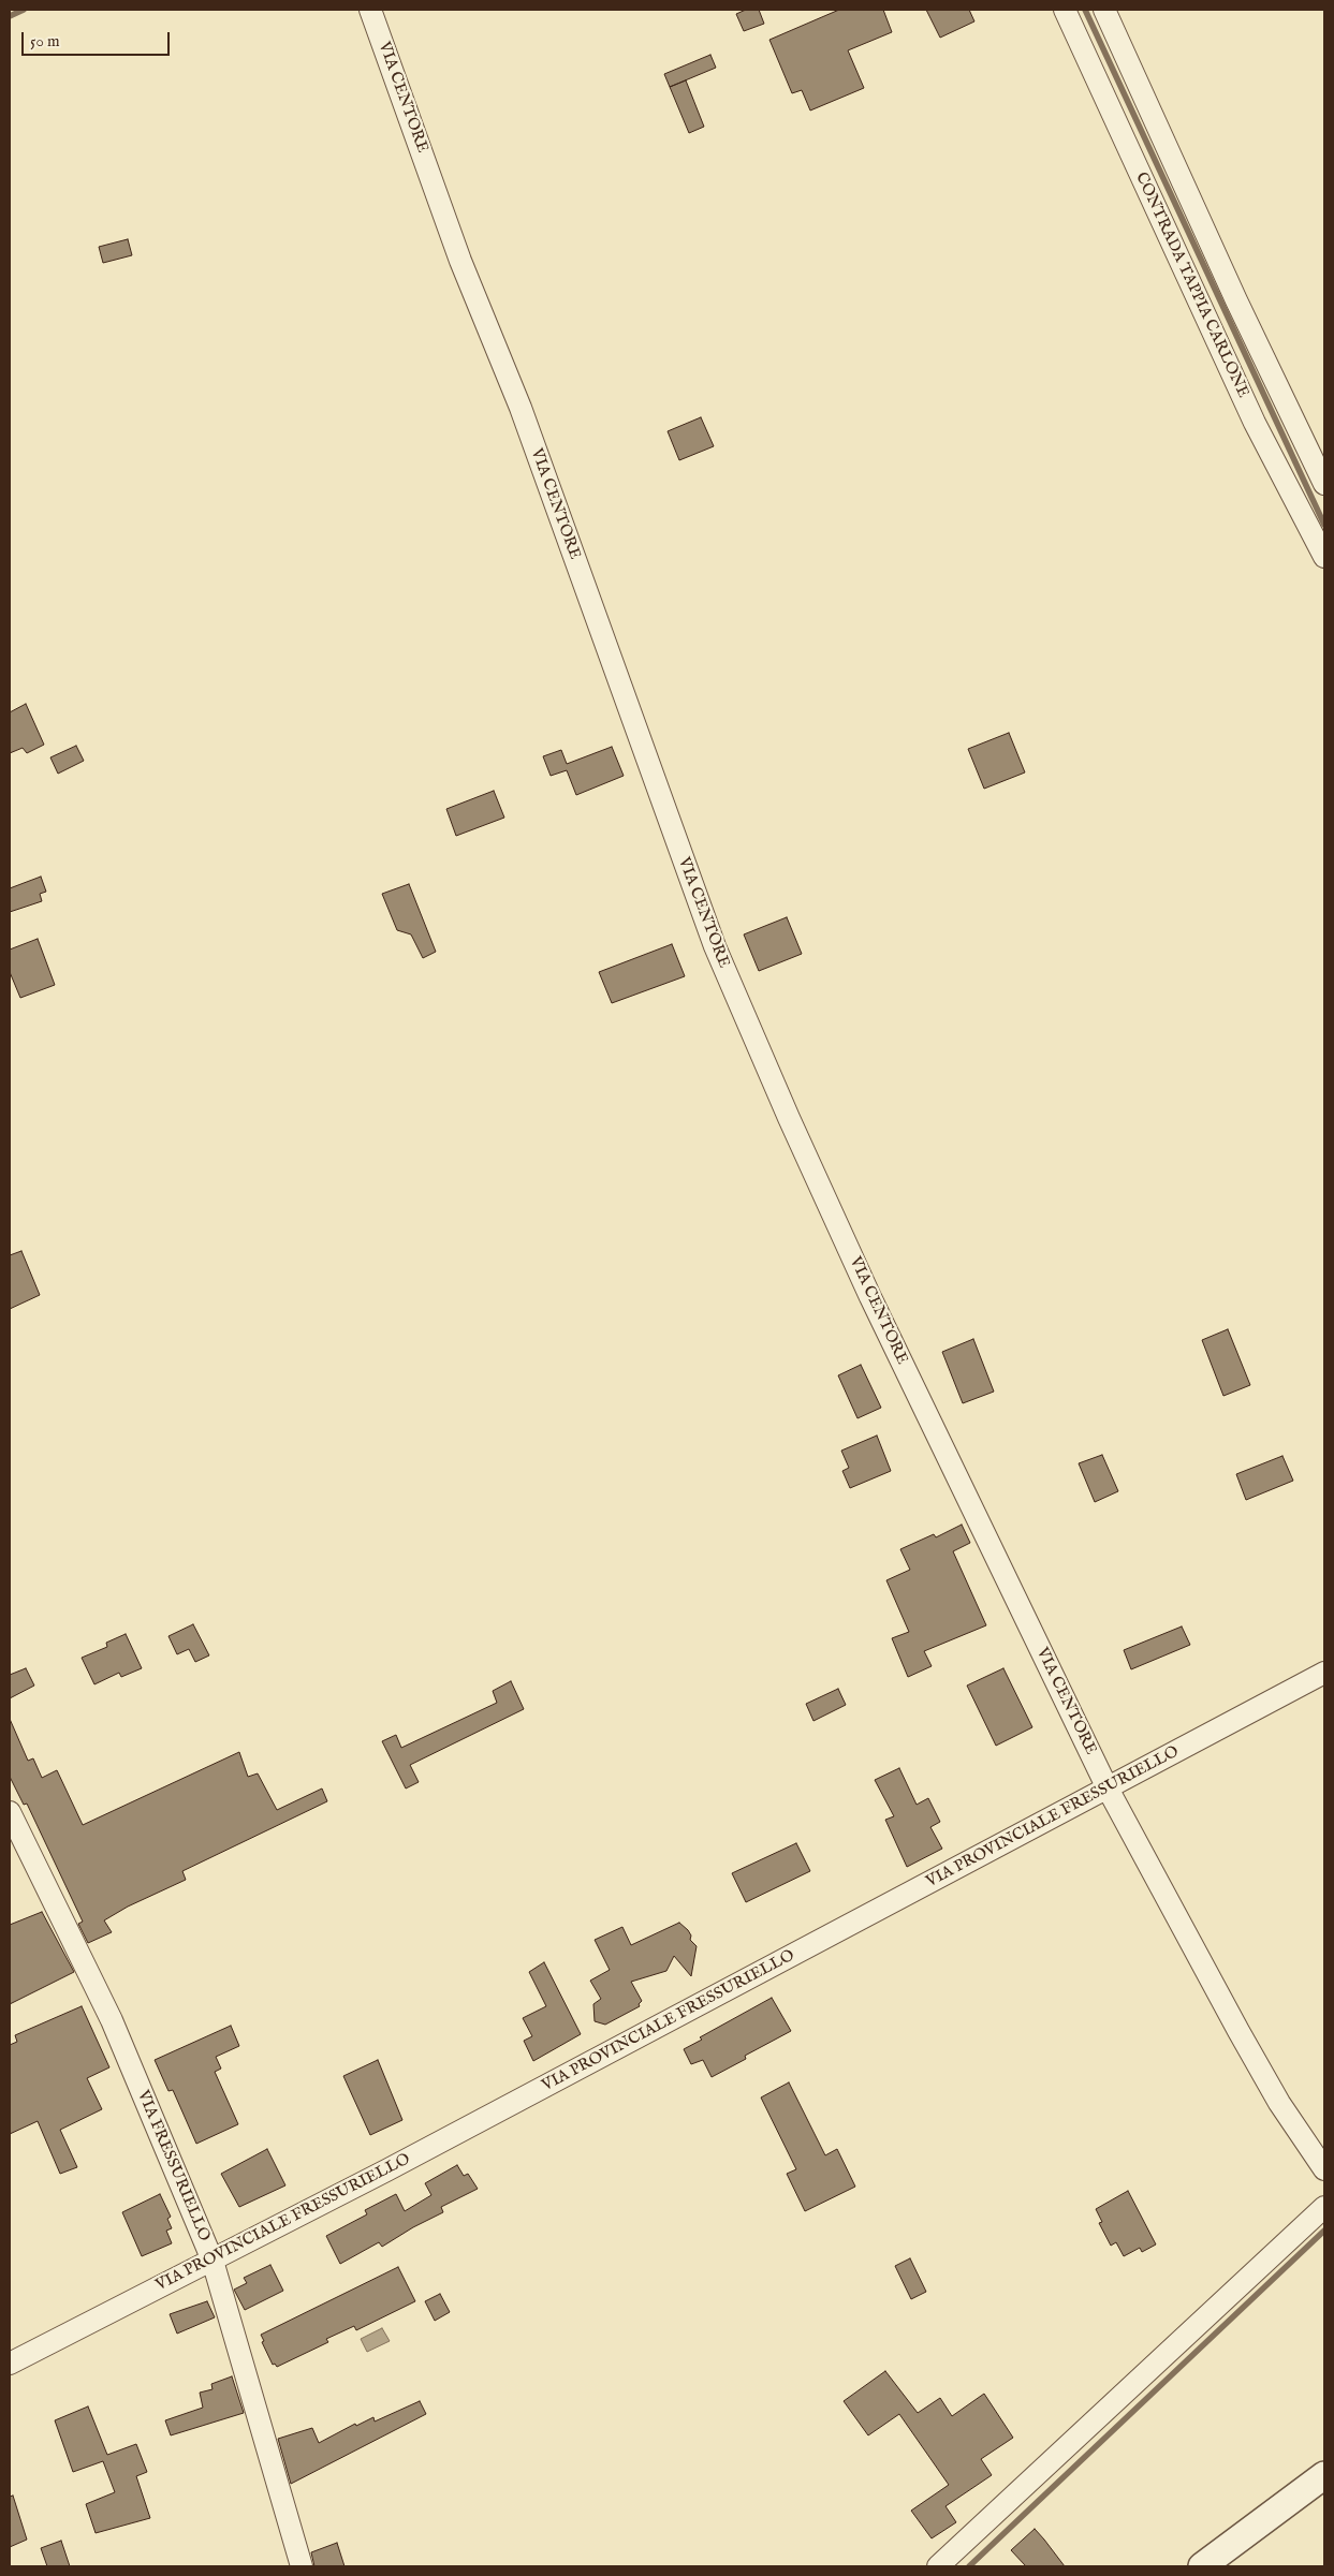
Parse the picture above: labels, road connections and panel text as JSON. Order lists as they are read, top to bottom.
{
  "streets": {
    "street": [
      "VIA CENTORE",
      "CONTRADA TAPPIA CARLONE",
      "VIA PROVINCIALE FRESSURIELLO",
      "VIA FRESSURIELLO"
    ]
  },
  "crossings": [
    ["VIA CENTORE", "VIA PROVINCIALE FRESSURIELLO"],
    ["VIA PROVINCIALE FRESSURIELLO", "VIA FRESSURIELLO"]
  ],
  "scale_bar": "50 m"
}
